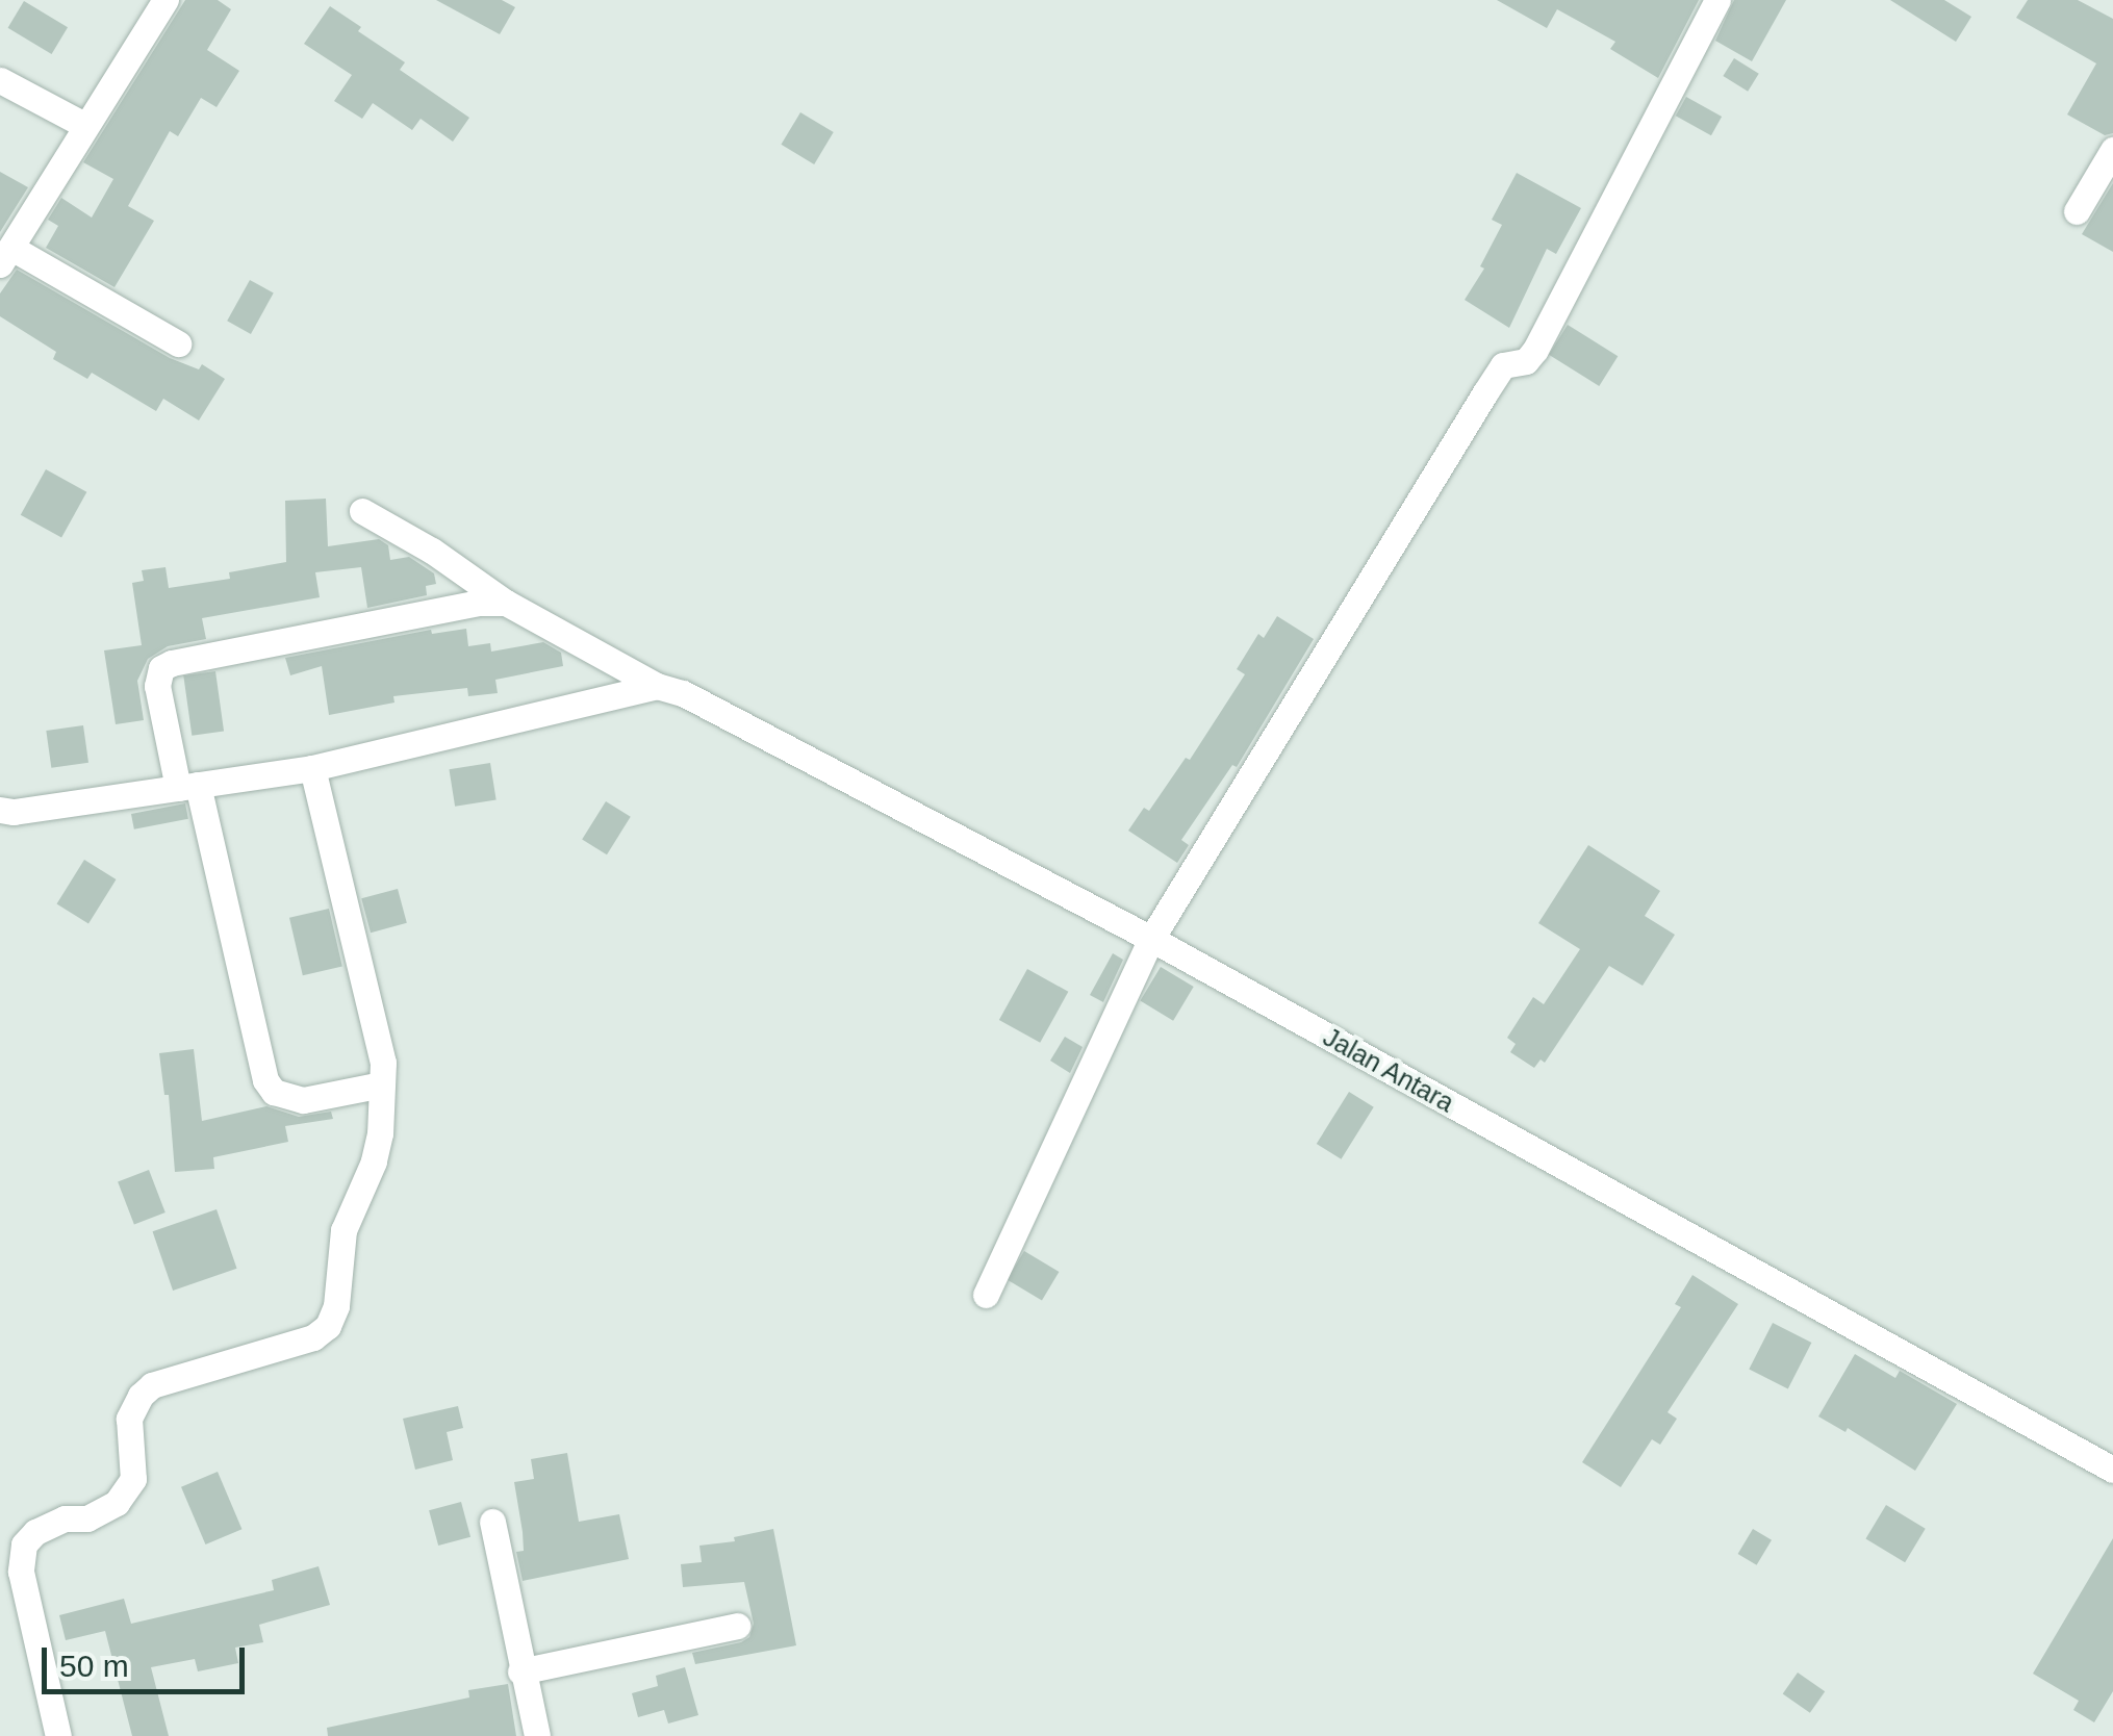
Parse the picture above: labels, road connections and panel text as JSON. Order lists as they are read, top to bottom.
{
  "streets": {
    "street": ["Jalan Antara"]
  },
  "scale_bar": "50 m"
}
